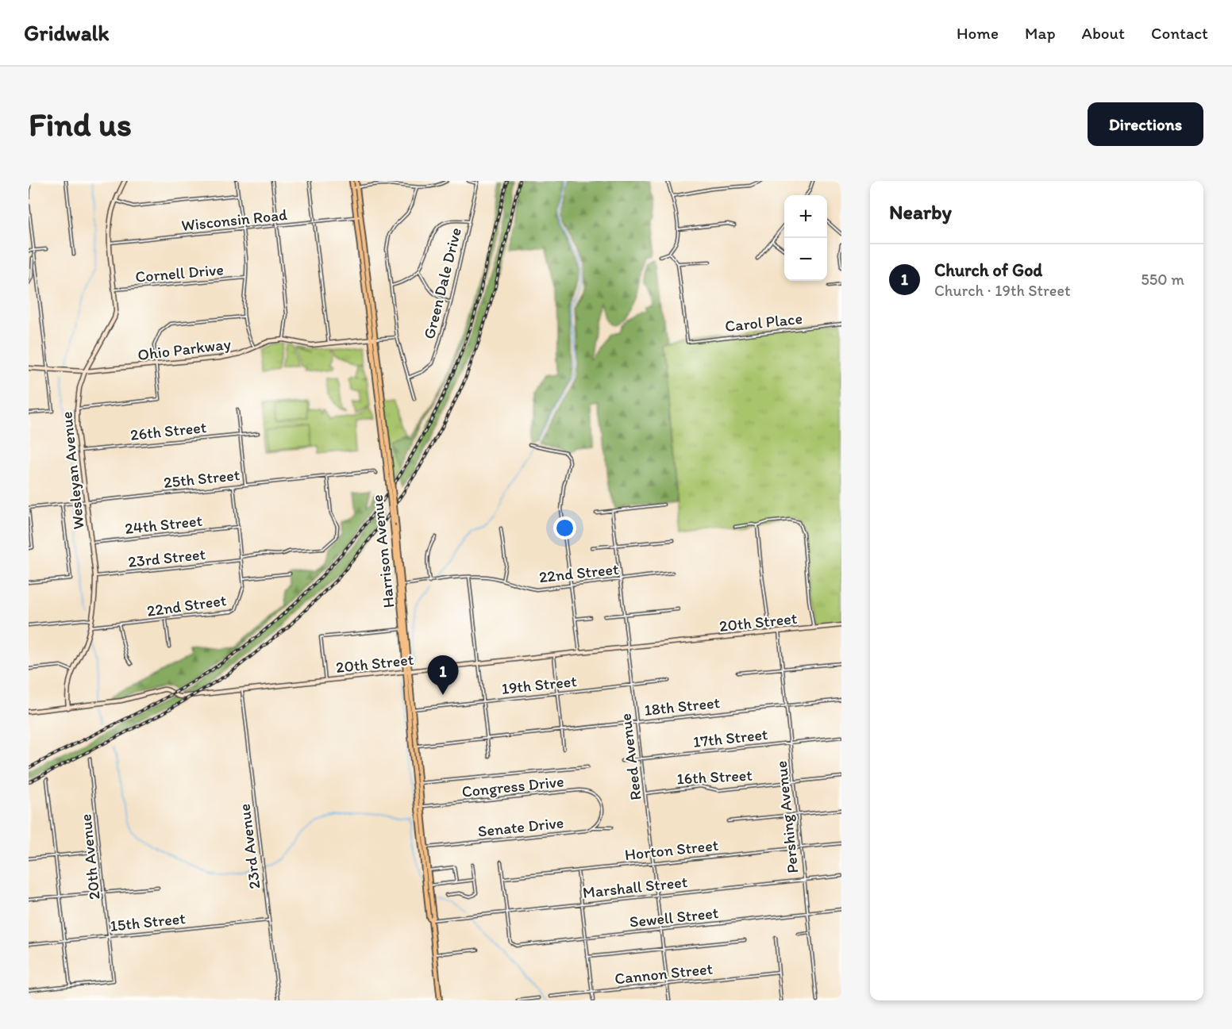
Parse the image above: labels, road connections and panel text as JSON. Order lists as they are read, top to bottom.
{
  "streets": {
    "main road": ["Harrison Avenue"],
    "street": [
      "Wisconsin Road",
      "Cornell Drive",
      "Green Dale Drive",
      "Carol Place",
      "Ohio Parkway",
      "26th Street",
      "Wesleyan Avenue",
      "25th Street",
      "24th Street",
      "23rd Street",
      "22nd Street",
      "20th Street",
      "19th Street",
      "18th Street",
      "17th Street",
      "Reed Avenue",
      "16th Street",
      "Congress Drive",
      "Pershing Avenue",
      "Senate Drive",
      "23rd Avenue",
      "Horton Street",
      "20th Avenue",
      "Marshall Street",
      "Sewell Street",
      "15th Street",
      "Cannon Street"
    ]
  },
  "crossings": [
    ["Wisconsin Road", "Wesleyan Avenue"],
    ["Wisconsin Road", "Harrison Avenue"],
    ["Cornell Drive", "Wesleyan Avenue"],
    ["Ohio Parkway", "Wesleyan Avenue"],
    ["Ohio Parkway", "Harrison Avenue"],
    ["26th Street", "Wesleyan Avenue"],
    ["Wesleyan Avenue", "25th Street"],
    ["Wesleyan Avenue", "24th Street"],
    ["Wesleyan Avenue", "23rd Street"],
    ["Wesleyan Avenue", "22nd Street"],
    ["Wesleyan Avenue", "20th Street"],
    ["25th Street", "22nd Street"],
    ["24th Street", "22nd Street"],
    ["Harrison Avenue", "22nd Street"],
    ["Harrison Avenue", "20th Street"],
    ["Harrison Avenue", "19th Street"],
    ["Harrison Avenue", "18th Street"],
    ["Harrison Avenue", "Congress Drive"],
    ["Harrison Avenue", "Senate Drive"],
    ["Harrison Avenue", "Marshall Street"],
    ["23rd Street", "22nd Street"],
    ["22nd Street", "Reed Avenue"],
    ["20th Street", "Reed Avenue"],
    ["20th Street", "Pershing Avenue"],
    ["20th Street", "23rd Avenue"],
    ["19th Street", "Reed Avenue"],
    ["18th Street", "Reed Avenue"],
    ["18th Street", "Pershing Avenue"],
    ["17th Street", "Reed Avenue"],
    ["17th Street", "Pershing Avenue"],
    ["Reed Avenue", "16th Street"],
    ["Reed Avenue", "Horton Street"],
    ["Reed Avenue", "Marshall Street"],
    ["Reed Avenue", "Sewell Street"],
    ["Reed Avenue", "Cannon Street"],
    ["16th Street", "Pershing Avenue"],
    ["Congress Drive", "Senate Drive"],
    ["Pershing Avenue", "Horton Street"],
    ["Pershing Avenue", "Marshall Street"],
    ["Pershing Avenue", "Sewell Street"],
    ["23rd Avenue", "15th Street"],
    ["20th Avenue", "15th Street"],
    ["Marshall Street", "Sewell Street"]
  ],
  "page": {
    "header": "Gridwalk",
    "nav": [
      "Home",
      "Map",
      "About",
      "Contact"
    ],
    "buttons": "Directions",
    "title": "Find us",
    "heading": "Nearby",
    "map_buttons": ["+", "−"],
    "list": [
      {
        "mark": "1",
        "name": "Church of God",
        "note": "Church · 19th Street",
        "value": "550 m"
      }
    ],
    "pins": "1"
  }
}
